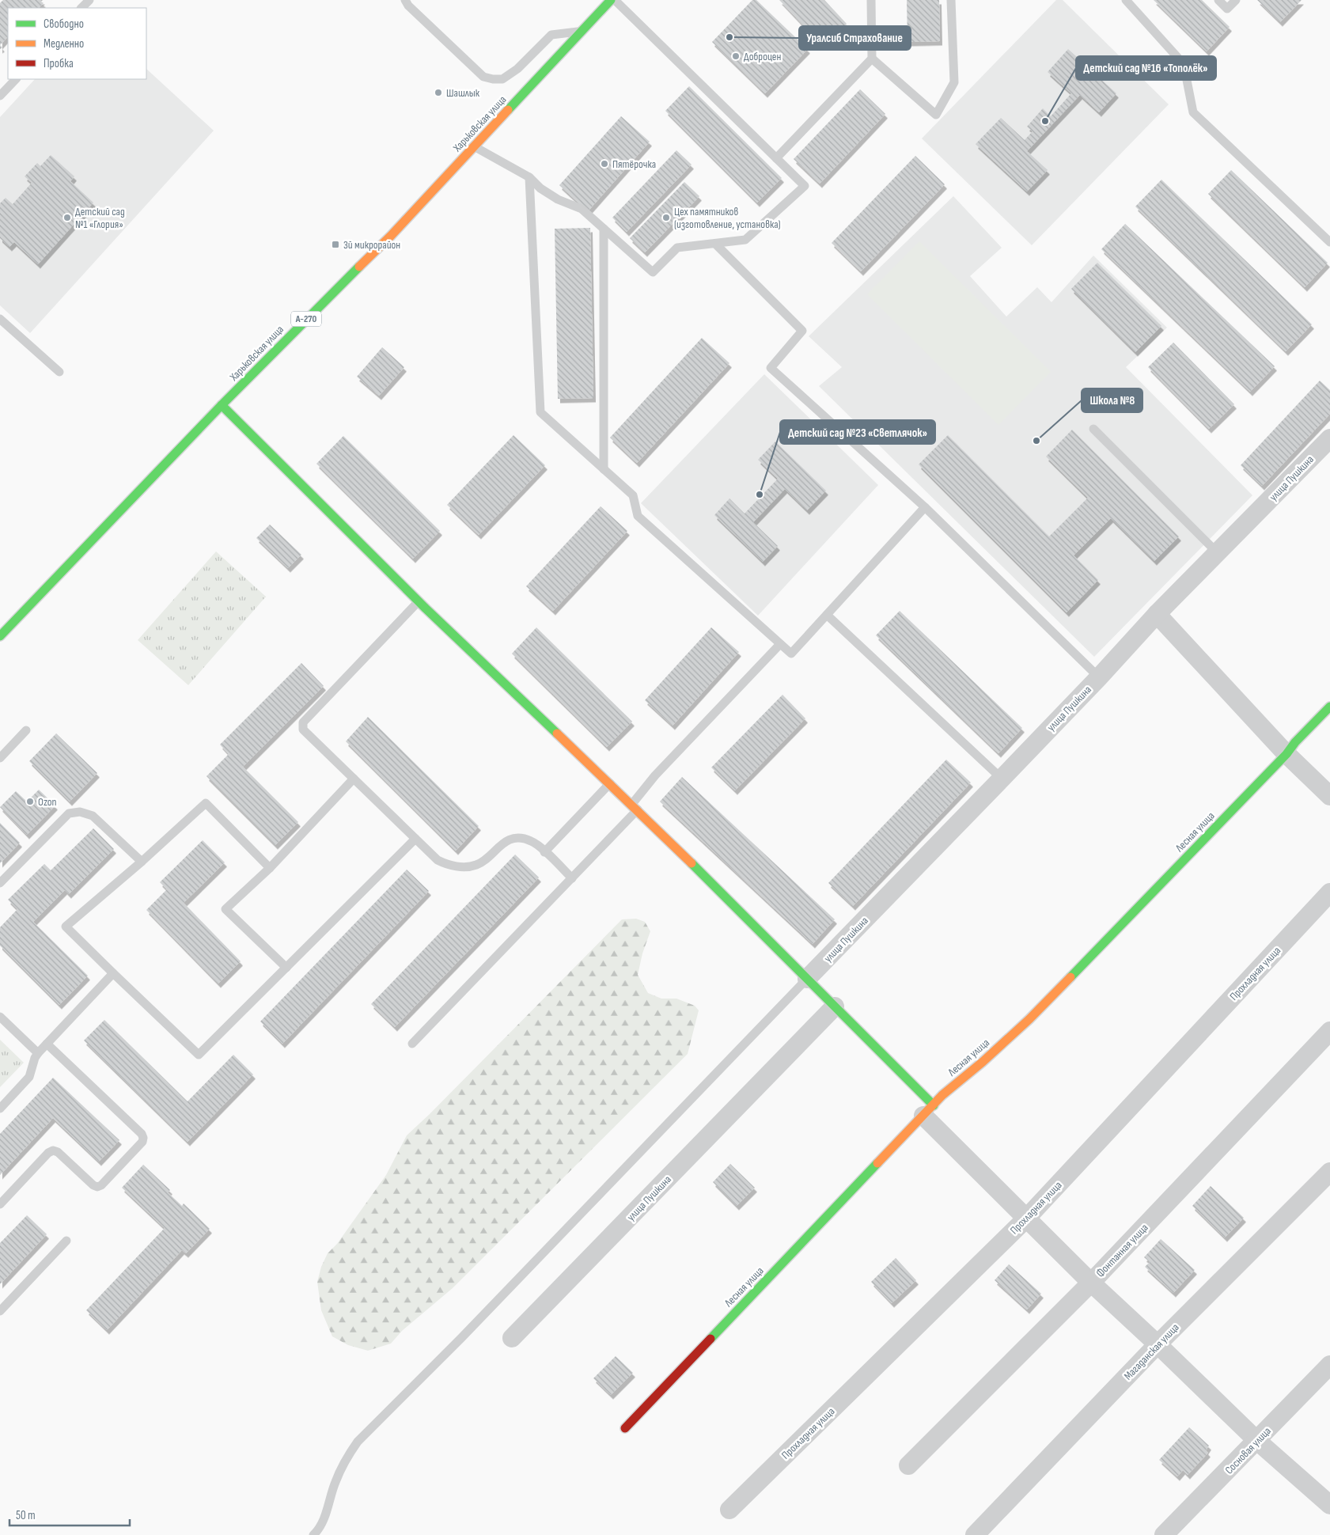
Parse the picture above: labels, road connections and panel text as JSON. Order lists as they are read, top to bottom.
{
  "streets": {
    "main road": ["Харьковская улица", "А-270", "Лесная улица"],
    "street": [
      "улица Пушкина",
      "Прохладная улица",
      "Фонтанная улица",
      "Магаданская улица",
      "Сосновая улица"
    ]
  },
  "places": {
    "other": [
      "Уралсиб Страхование",
      "Доброцен",
      "Шашлык",
      "Детский сад №16 «Тополёк»",
      "Пятёрочка",
      "Детский сад №1 «Глория»",
      "Цех памятников (изготовление, установка)",
      "Школа №8",
      "Детский сад №23 «Светлячок»",
      "Ozon"
    ],
    "transit": ["3й микрорайон"]
  },
  "legend": ["Свободно", "Медленно", "Пробка"],
  "scale_bar": "50 m"
}
